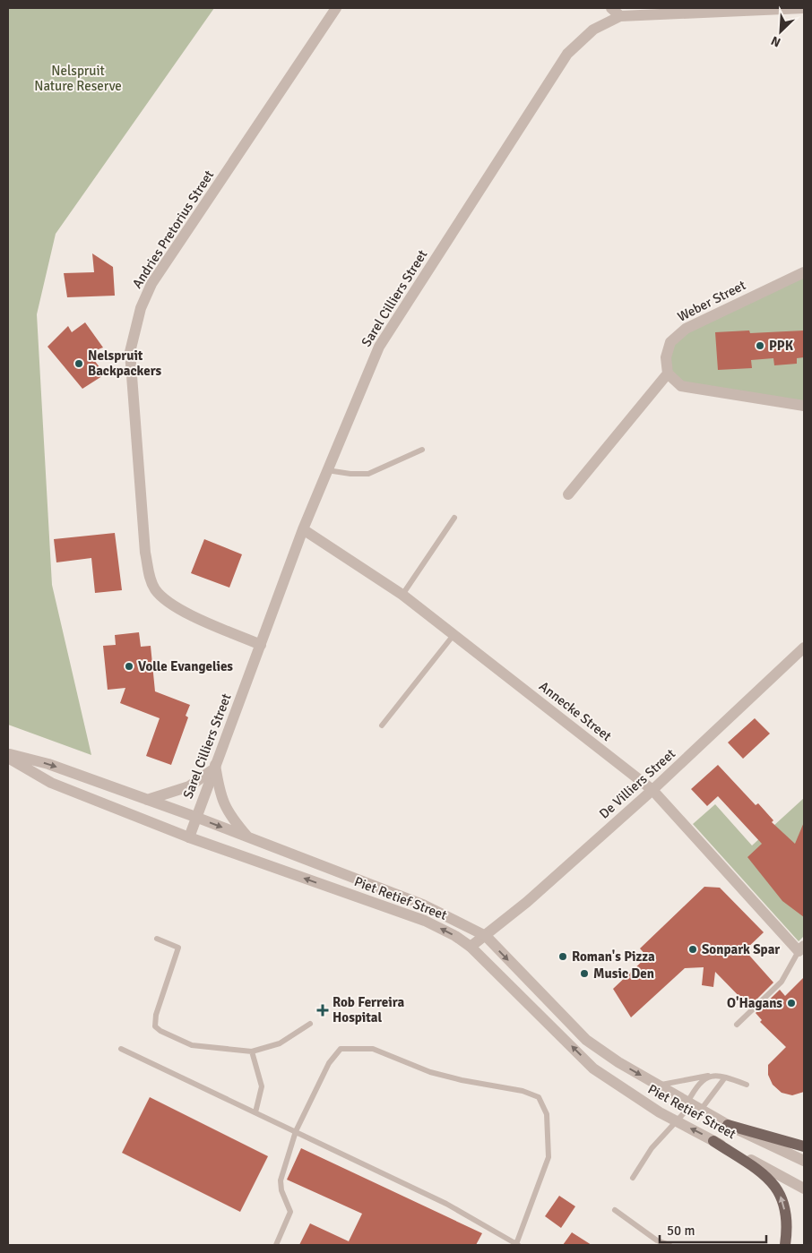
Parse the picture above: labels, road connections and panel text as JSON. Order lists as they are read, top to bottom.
{
  "streets": {
    "street": [
      "Andries Pretorius Street",
      "Sarel Cilliers Street",
      "Weber Street",
      "Annecke Street",
      "De Villiers Street",
      "Piet Retief Street"
    ]
  },
  "crossings": [
    ["Andries Pretorius Street", "Sarel Cilliers Street"],
    ["Sarel Cilliers Street", "Annecke Street"],
    ["Sarel Cilliers Street", "Piet Retief Street"],
    ["Annecke Street", "De Villiers Street"],
    ["De Villiers Street", "Piet Retief Street"]
  ],
  "parks": ["Nelspruit Nature Reserve"],
  "places": {
    "other": [
      "PPK",
      "Nelspruit Backpackers",
      "Volle Evangelies",
      "Sonpark Spar",
      "Roman's Pizza",
      "Music Den",
      "O'Hagans"
    ],
    "health": ["Rob Ferreira Hospital"]
  },
  "scale_bar": "50 m",
  "north": "bottom left"
}
